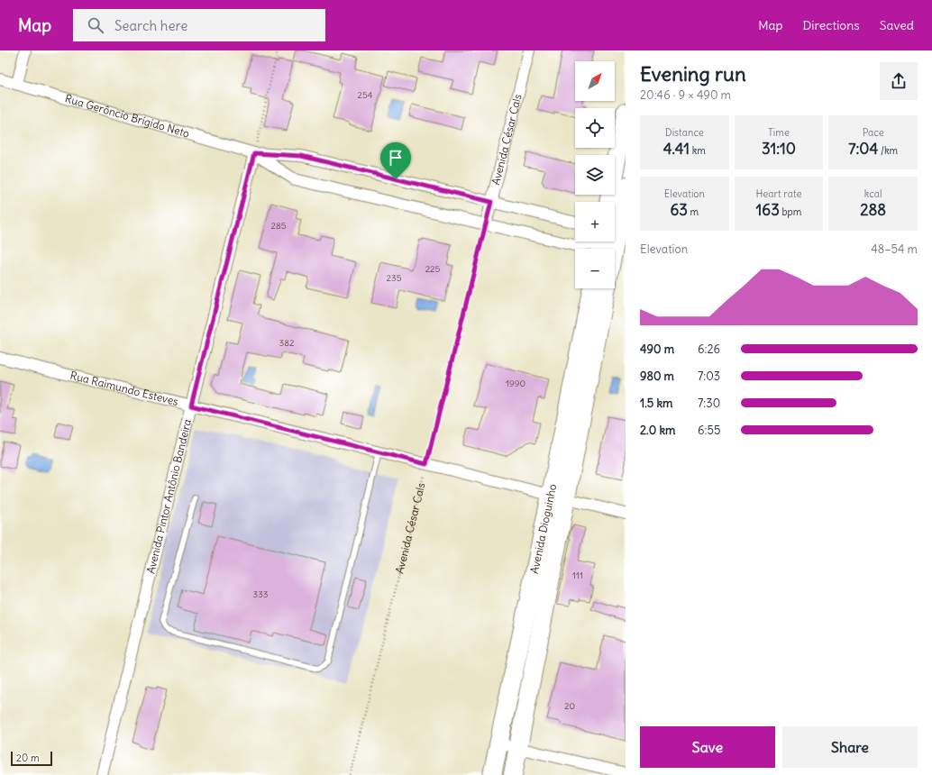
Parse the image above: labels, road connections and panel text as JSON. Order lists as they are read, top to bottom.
{
  "streets": {
    "main road": ["Avenida Dioguinho"],
    "street": [
      "Rua Gerôncio Brígido Neto",
      "Avenida César Cals",
      "Rua Raimundo Esteves",
      "Avenida Pintor Antônio Bandeira"
    ]
  },
  "crossings": [
    ["Rua Gerôncio Brígido Neto", "Avenida César Cals"],
    ["Rua Gerôncio Brígido Neto", "Avenida Pintor Antônio Bandeira"],
    ["Avenida César Cals", "Rua Raimundo Esteves"],
    ["Rua Raimundo Esteves", "Avenida Pintor Antônio Bandeira"],
    ["Rua Raimundo Esteves", "Avenida Dioguinho"]
  ],
  "house_numbers": [
    "254",
    "285",
    "225",
    "235",
    "382",
    "1990",
    "111",
    "333",
    "20"
  ],
  "scale_bar": "20 m",
  "north": "top right",
  "page": {
    "header": "Map",
    "search": "Search here",
    "nav": ["Map", "Directions", "Saved"],
    "heading": ["Evening run", "20:46 · 9 × 490 m"],
    "map_buttons": ["+", "−"],
    "stats": [
      ["Distance", "4.41 km"],
      ["Time", "31:10"],
      ["Pace", "7:04 /km"],
      ["Elevation", "63 m"],
      ["Heart rate", "163 bpm"],
      ["kcal", "288"]
    ],
    "chart": ["Elevation", "48–54 m"],
    "list": [
      {
        "name": "490 m",
        "note": "6:26"
      },
      {
        "name": "980 m",
        "note": "7:03"
      },
      {
        "name": "1.5 km",
        "note": "7:30"
      },
      {
        "name": "2.0 km",
        "note": "6:55"
      }
    ],
    "buttons": ["Save", "Share"],
    "scale": "20 m"
  }
}
